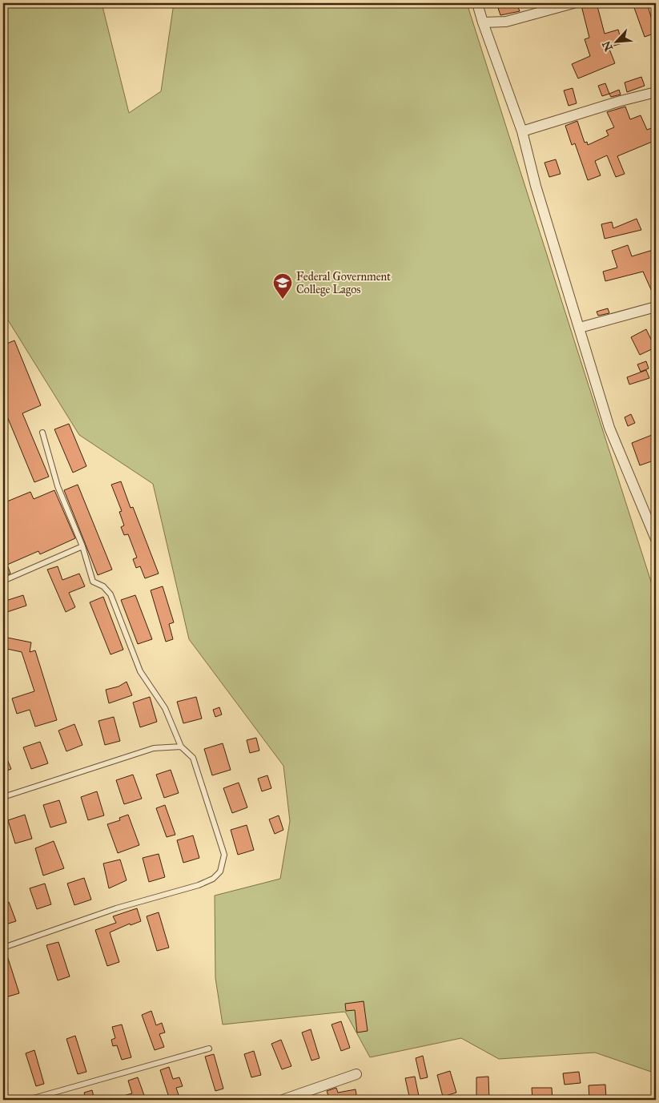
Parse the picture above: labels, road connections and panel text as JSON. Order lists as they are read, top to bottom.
{
  "places": {
    "school or university": ["Federal Government College Lagos"]
  },
  "north": "bottom left"
}
